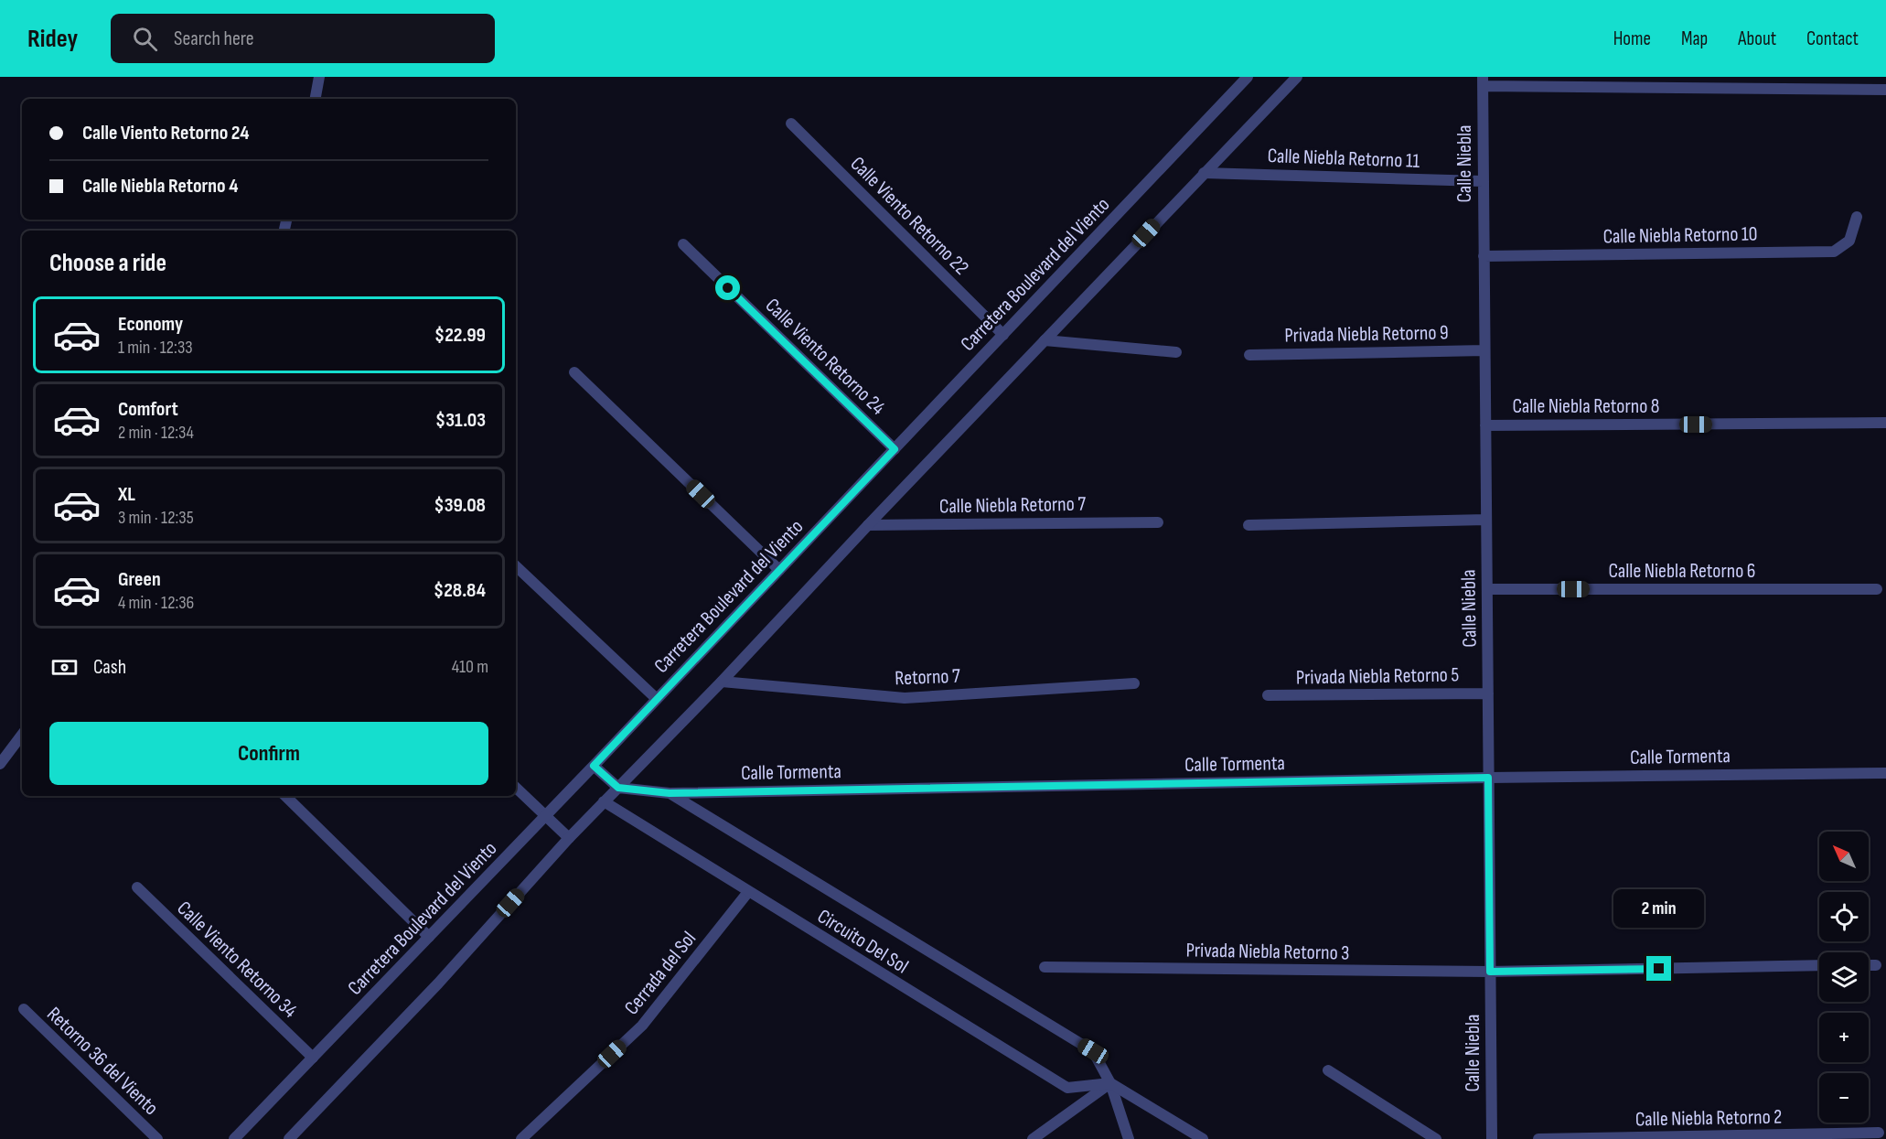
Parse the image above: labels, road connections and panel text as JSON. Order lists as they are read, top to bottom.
{
  "streets": {
    "street": [
      "Calle Niebla Retorno 11",
      "Calle Niebla",
      "Calle Viento Retorno 22",
      "Calle Niebla Retorno 10",
      "Carretera Boulevard del Viento",
      "Privada Niebla Retorno 9",
      "Calle Viento Retorno 24",
      "Calle Niebla Retorno 8",
      "Calle Niebla Retorno 7",
      "Calle Niebla Retorno 6",
      "Privada Niebla Retorno 5",
      "Retorno 7",
      "Calle Tormenta",
      "Circuito Del Sol",
      "Privada Niebla Retorno 3",
      "Calle Viento Retorno 34",
      "Cerrada del Sol",
      "Retorno 36 del Viento",
      "Calle Niebla Retorno 2"
    ]
  },
  "crossings": [
    ["Calle Niebla Retorno 11", "Calle Niebla"],
    ["Calle Niebla", "Calle Niebla Retorno 10"],
    ["Calle Niebla", "Privada Niebla Retorno 9"],
    ["Calle Niebla", "Calle Niebla Retorno 8"],
    ["Calle Niebla", "Calle Niebla Retorno 6"],
    ["Calle Niebla", "Privada Niebla Retorno 5"],
    ["Calle Niebla", "Calle Tormenta"],
    ["Calle Niebla", "Privada Niebla Retorno 3"],
    ["Calle Viento Retorno 22", "Carretera Boulevard del Viento"],
    ["Carretera Boulevard del Viento", "Calle Viento Retorno 24"],
    ["Carretera Boulevard del Viento", "Calle Viento Retorno 34"],
    ["Calle Tormenta", "Circuito Del Sol"],
    ["Circuito Del Sol", "Cerrada del Sol"]
  ],
  "north": "top left",
  "page": {
    "header": "Ridey",
    "search": "Search here",
    "nav": [
      "Home",
      "Map",
      "About",
      "Contact"
    ],
    "banner": ["Calle Viento Retorno 24", "Calle Niebla Retorno 4"],
    "heading": "Choose a ride",
    "list": [
      {
        "name": "Economy",
        "note": "1 min · 12:33",
        "value": "$22.99"
      },
      {
        "name": "Comfort",
        "note": "2 min · 12:34",
        "value": "$31.03"
      },
      {
        "name": "XL",
        "note": "3 min · 12:35",
        "value": "$39.08"
      },
      {
        "name": "Green",
        "note": "4 min · 12:36",
        "value": "$28.84"
      }
    ],
    "pay": ["Cash", "410 m"],
    "buttons": "Confirm",
    "map_buttons": ["+", "−"],
    "bubble": "2 min"
  }
}
